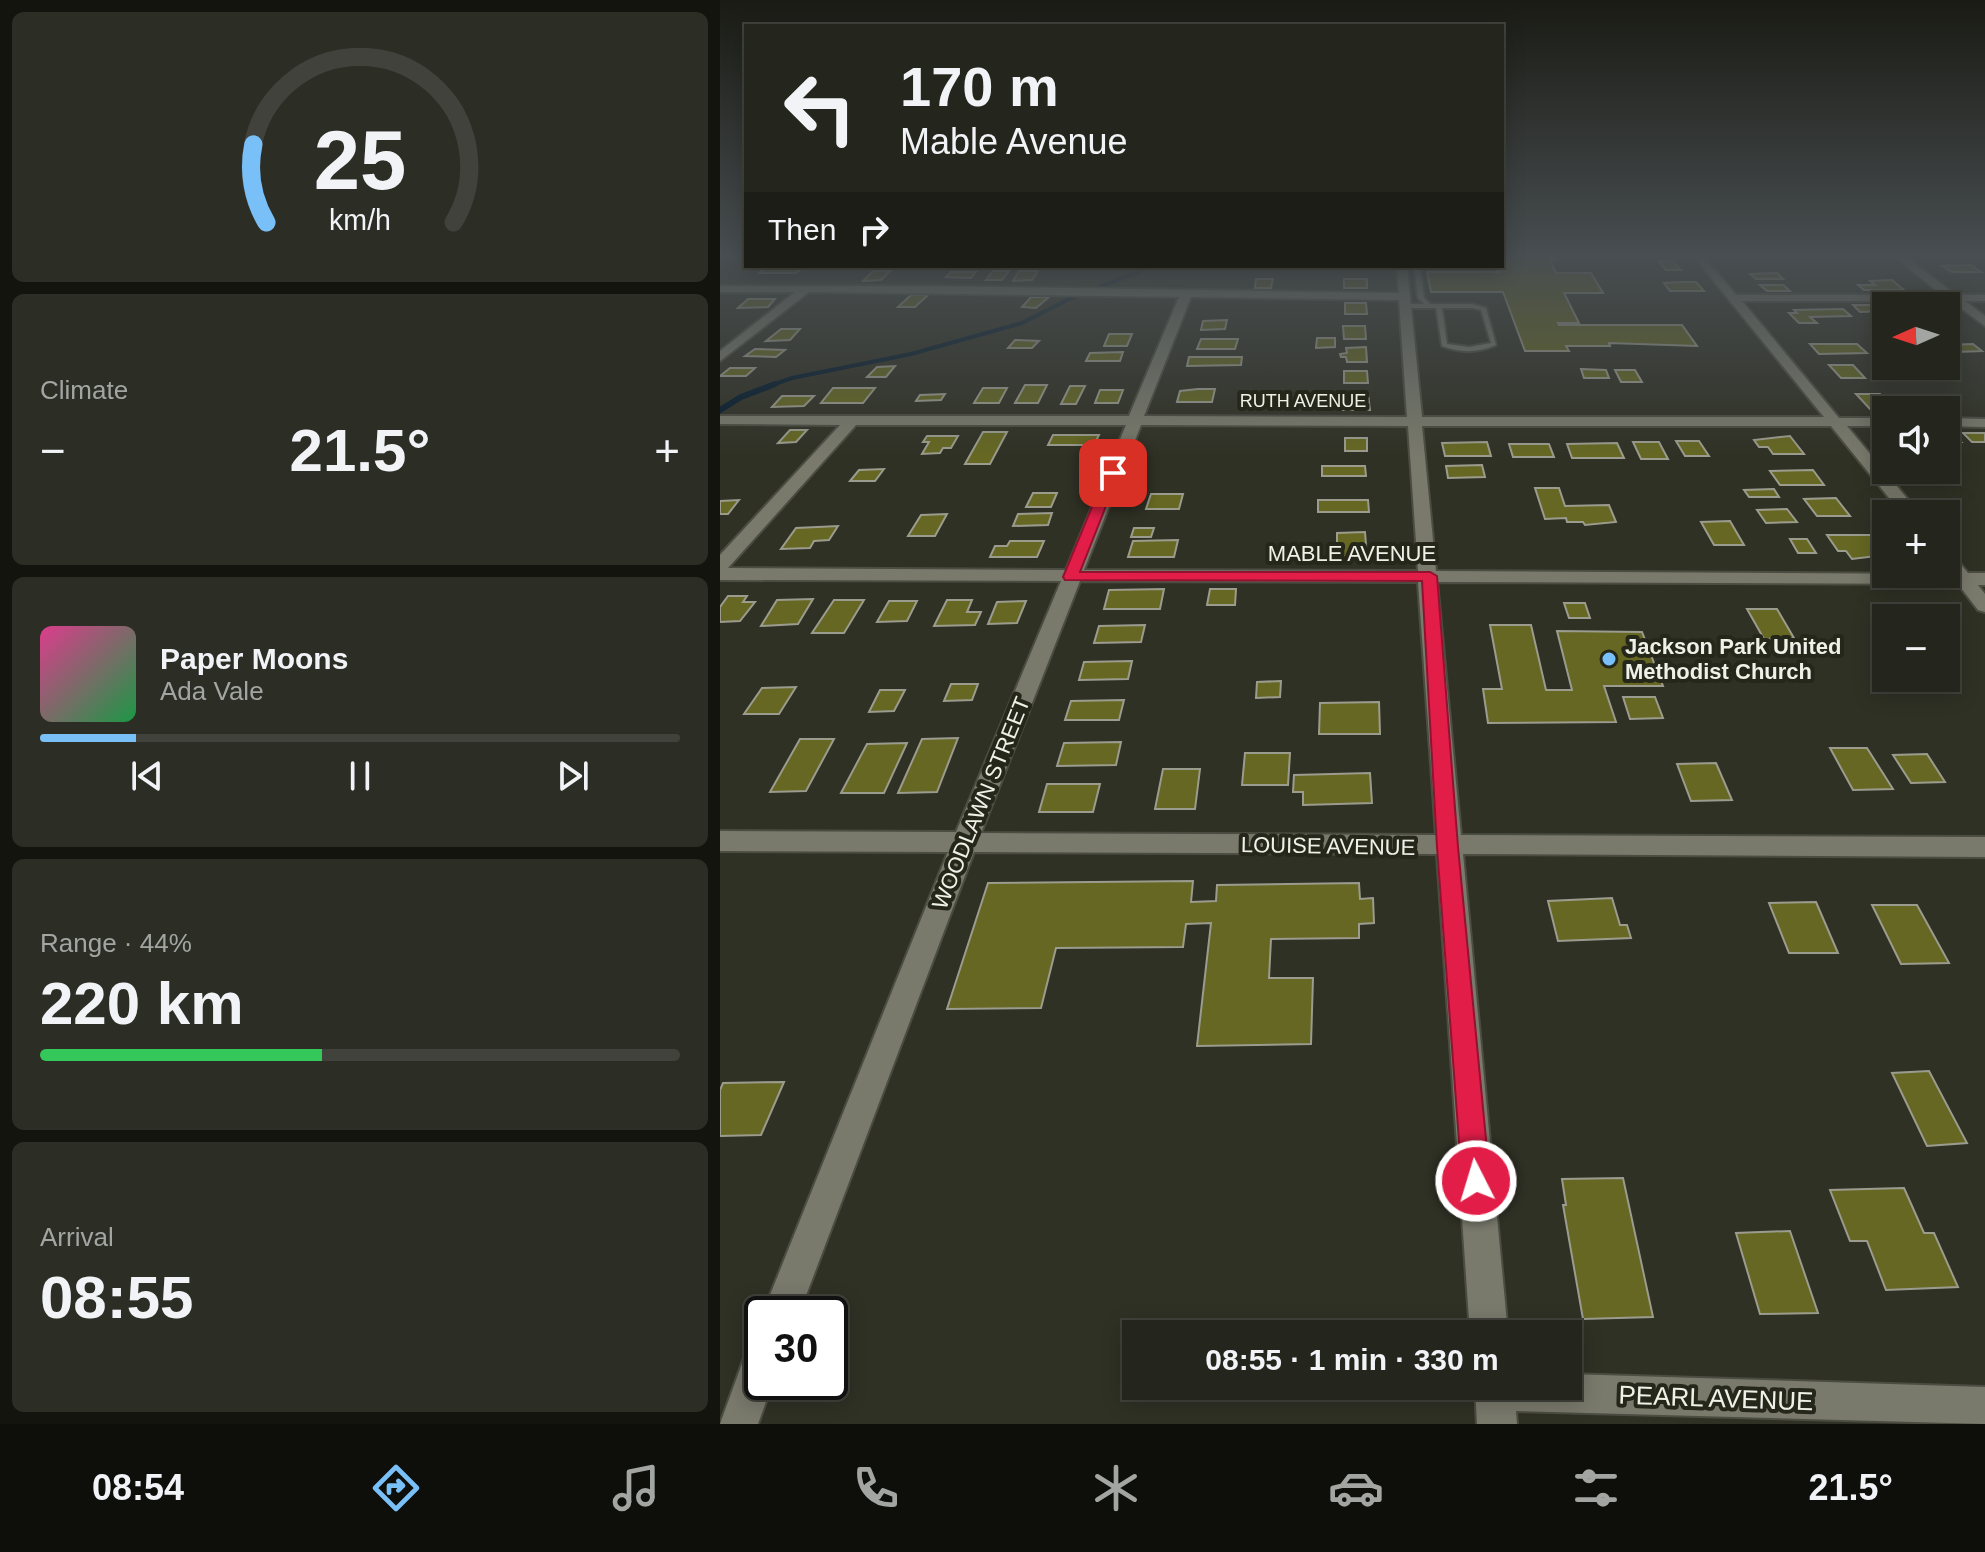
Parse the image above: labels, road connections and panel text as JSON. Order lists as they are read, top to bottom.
{
  "streets": {
    "street": [
      "RUTH AVENUE",
      "MABLE AVENUE",
      "WOODLAWN STREET",
      "LOUISE AVENUE",
      "PEARL AVENUE"
    ]
  },
  "crossings": [
    ["RUTH AVENUE", "WOODLAWN STREET"],
    ["MABLE AVENUE", "WOODLAWN STREET"],
    ["WOODLAWN STREET", "LOUISE AVENUE"]
  ],
  "places": ["Jackson Park United Methodist Church"],
  "north": "left",
  "page": {
    "turn": ["170 m", "Mable Avenue"],
    "then": "Then",
    "map_buttons": ["+", "−"],
    "tile": [
      "Climate",
      ["Range · 44%", "220 km"],
      ["Arrival", "08:55"]
    ],
    "heat": ["−", "21.5°", "+"],
    "song": ["Paper Moons", "Ada Vale"],
    "limit": "30",
    "trip": "08:55 · 1 min · 330 m",
    "tabs": ["08:54", "21.5°"],
    "gauge": ["25", "km/h"]
  }
}
